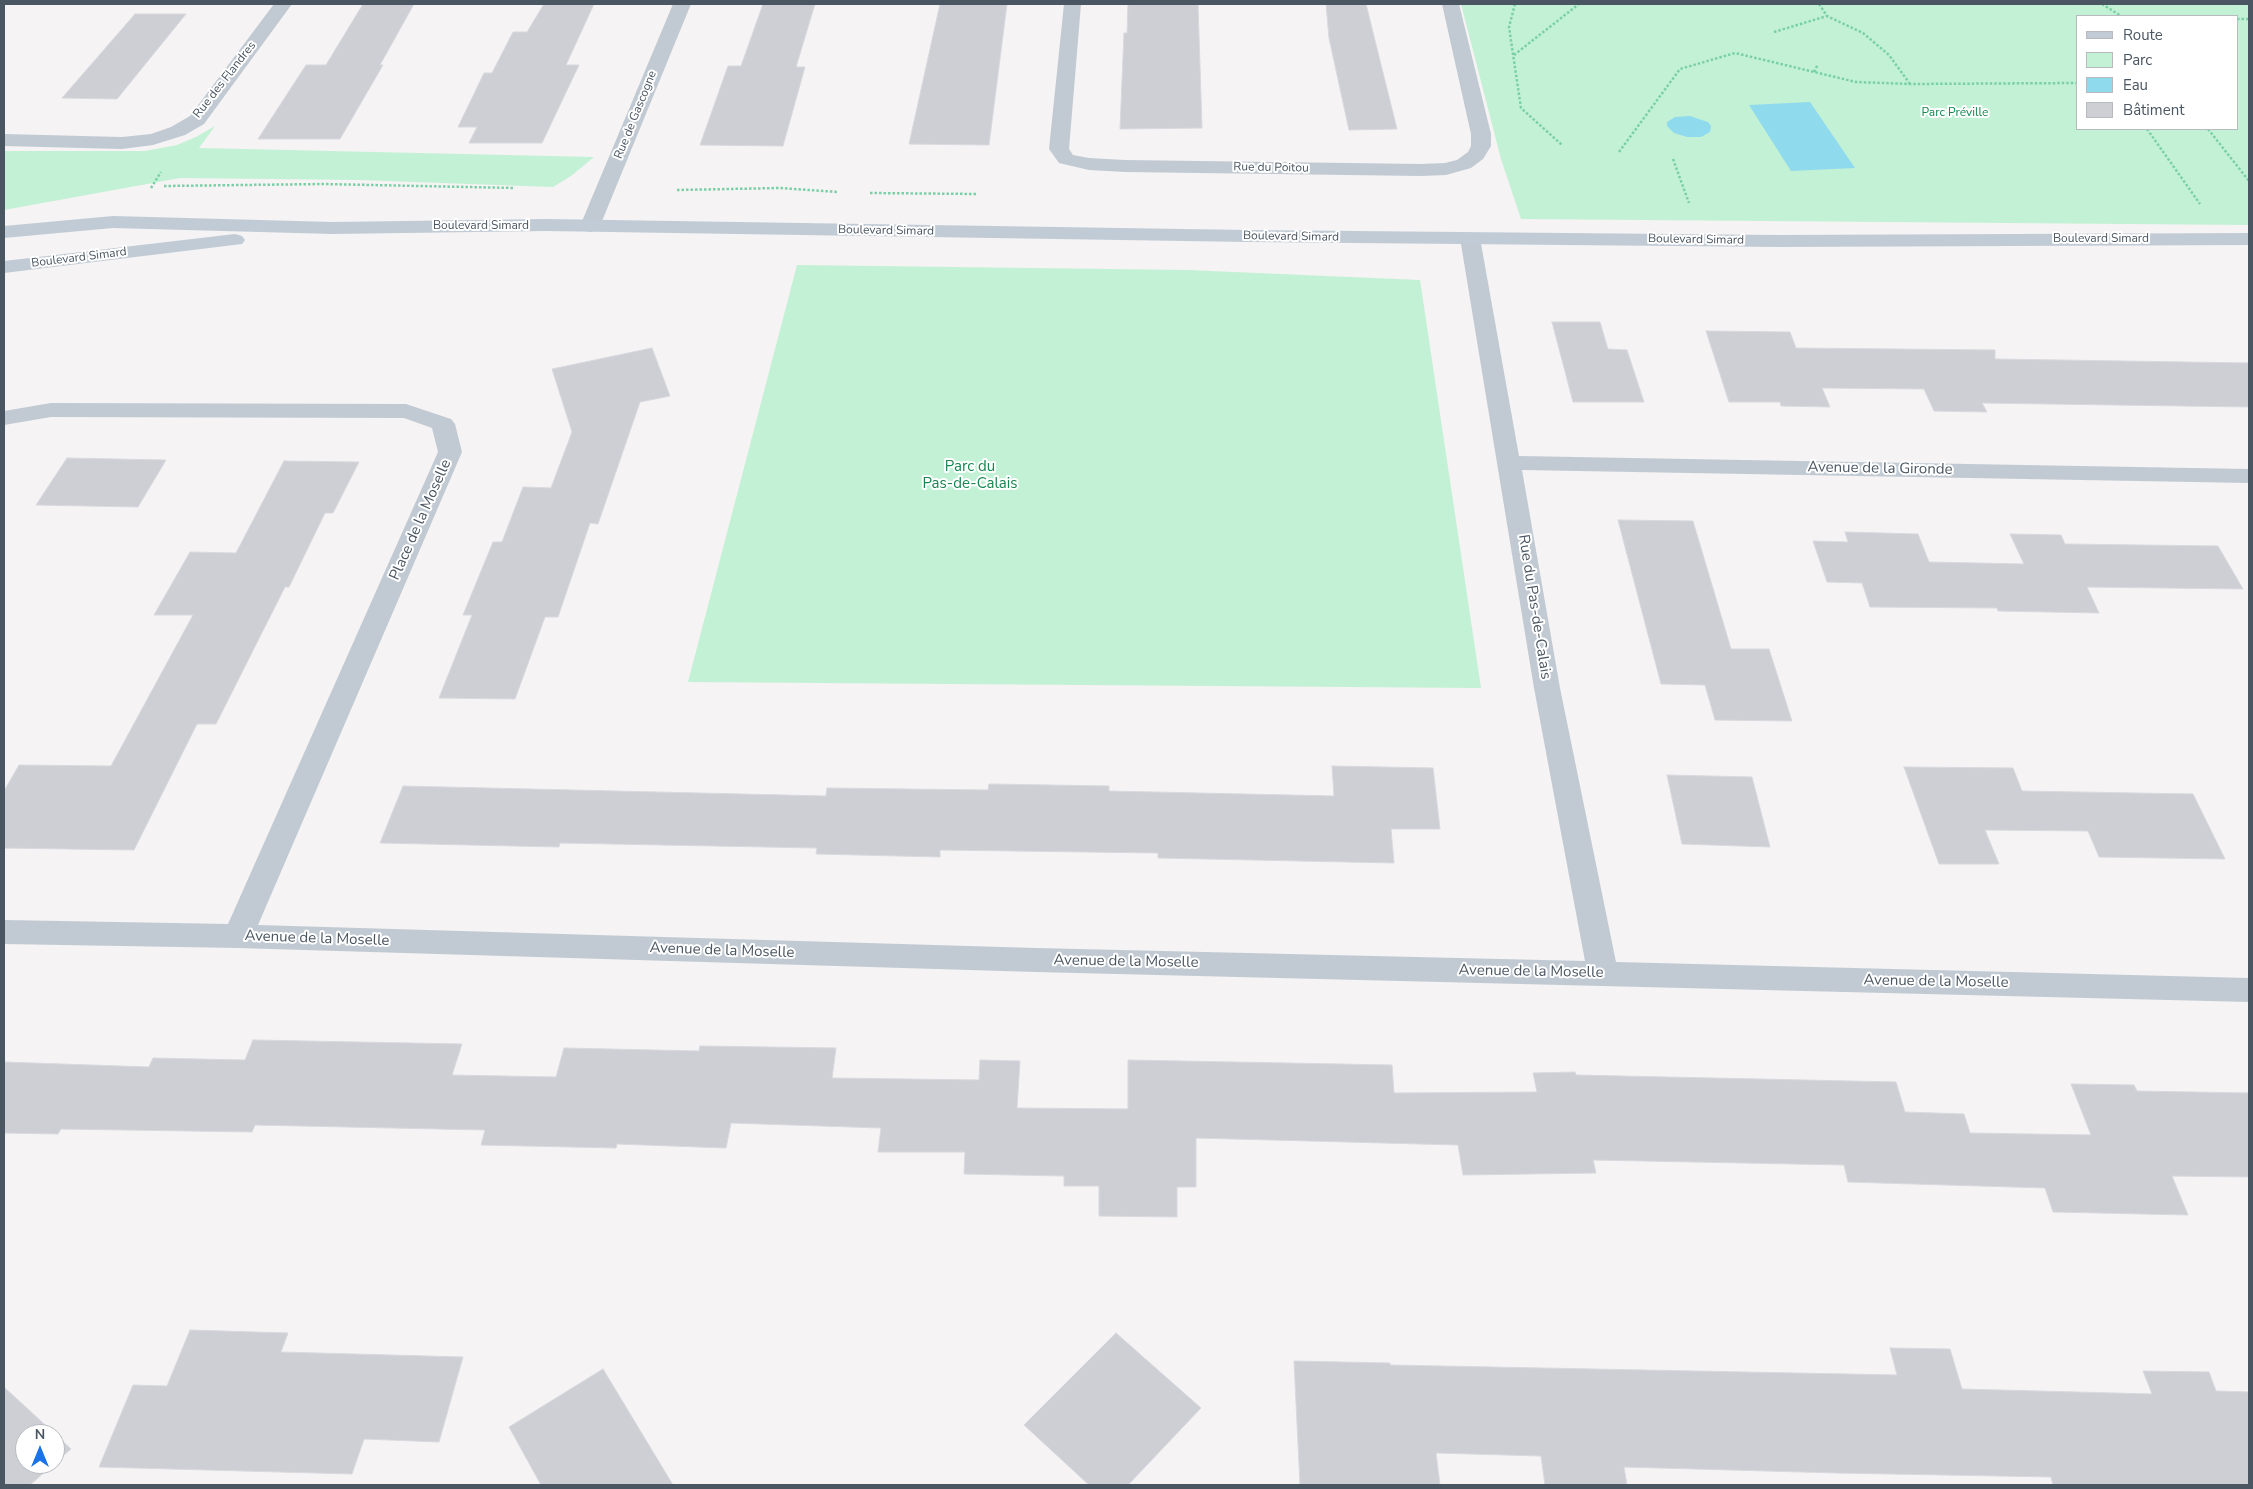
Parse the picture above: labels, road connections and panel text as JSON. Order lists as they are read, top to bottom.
{
  "streets": {
    "main road": ["Boulevard Simard"],
    "street": [
      "Rue des Flandres",
      "Rue de Gascogne",
      "Rue du Poitou",
      "Avenue de la Gironde",
      "Place de la Moselle",
      "Rue du Pas-de-Calais",
      "Avenue de la Moselle"
    ]
  },
  "crossings": [
    ["Rue de Gascogne", "Boulevard Simard"],
    ["Boulevard Simard", "Rue du Pas-de-Calais"],
    ["Avenue de la Gironde", "Rue du Pas-de-Calais"],
    ["Place de la Moselle", "Avenue de la Moselle"],
    ["Rue du Pas-de-Calais", "Avenue de la Moselle"]
  ],
  "parks": ["Parc Préville", "Parc du Pas-de-Calais"],
  "legend": [
    "Route",
    "Parc",
    "Eau",
    "Bâtiment"
  ],
  "north": "top"
}
